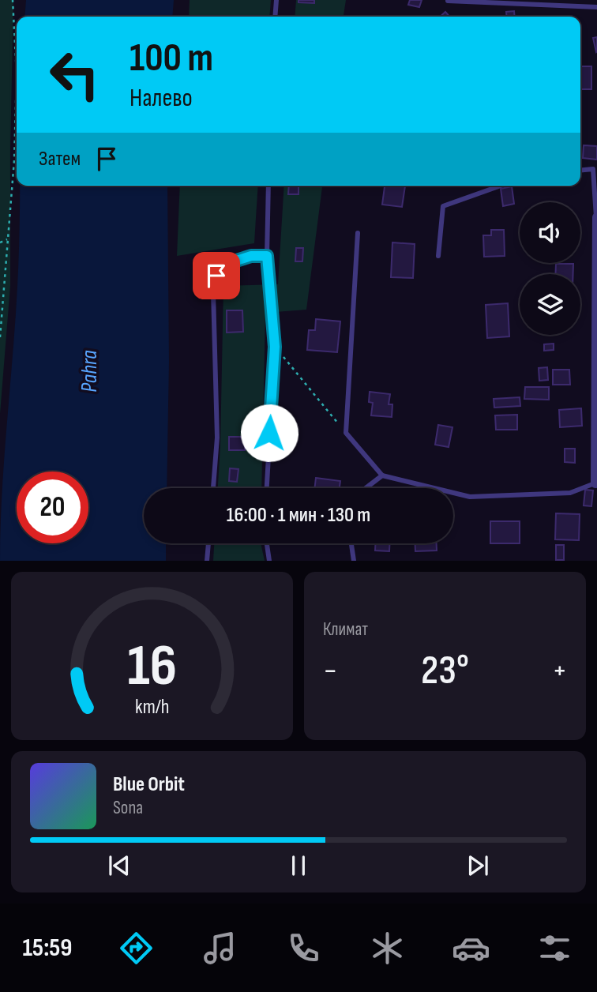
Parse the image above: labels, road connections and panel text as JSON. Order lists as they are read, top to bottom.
{
  "water": ["Pahra"],
  "page": {
    "turn": ["100 m", "Налево"],
    "then": "Затем",
    "limit": "20",
    "trip": "16:00 · 1 мин · 130 m",
    "tile": "Климат",
    "heat": ["−", "23°", "+"],
    "song": ["Blue Orbit", "Sona"],
    "tabs": "15:59",
    "gauge": ["16", "km/h"]
  }
}
